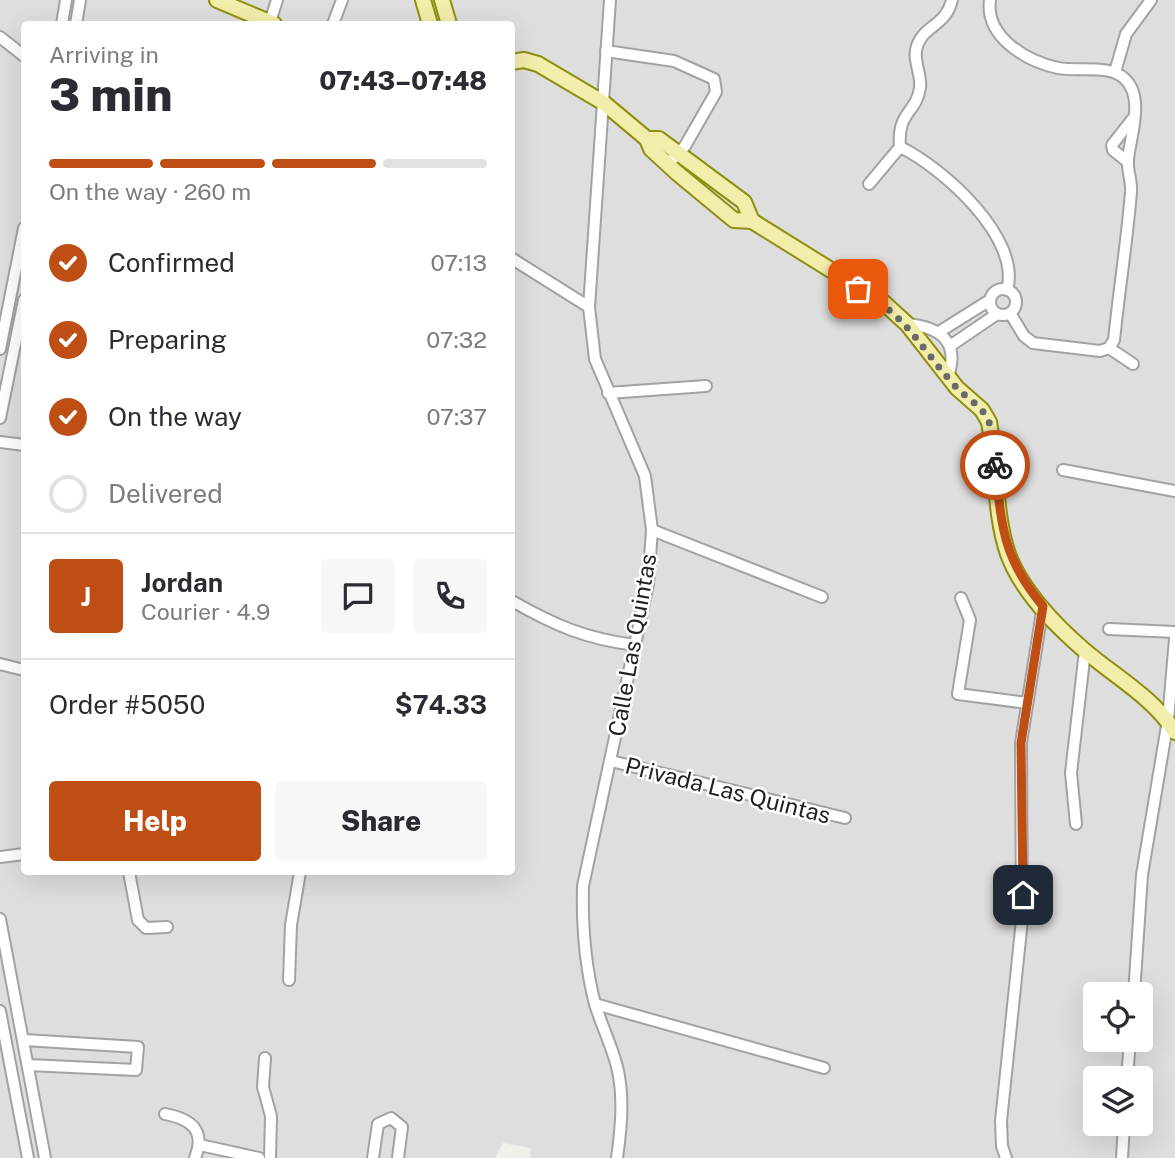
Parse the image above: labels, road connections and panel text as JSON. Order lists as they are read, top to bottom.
{
  "streets": {
    "street": ["Calle Las Quintas", "Privada Las Quintas"]
  },
  "crossings": [
    ["Calle Las Quintas", "Privada Las Quintas"]
  ],
  "page": {
    "heading": ["3 min", "Arriving in", "07:43–07:48"],
    "panel": [
      "Jordan",
      "Courier · 4.9",
      "Order #5050",
      "$74.33"
    ],
    "bar": "On the way · 260 m",
    "list": [
      ["Confirmed", "07:13"],
      ["Preparing", "07:32"],
      ["On the way", "07:37"],
      "Delivered"
    ],
    "round": "J",
    "buttons": ["Help", "Share"]
  }
}
